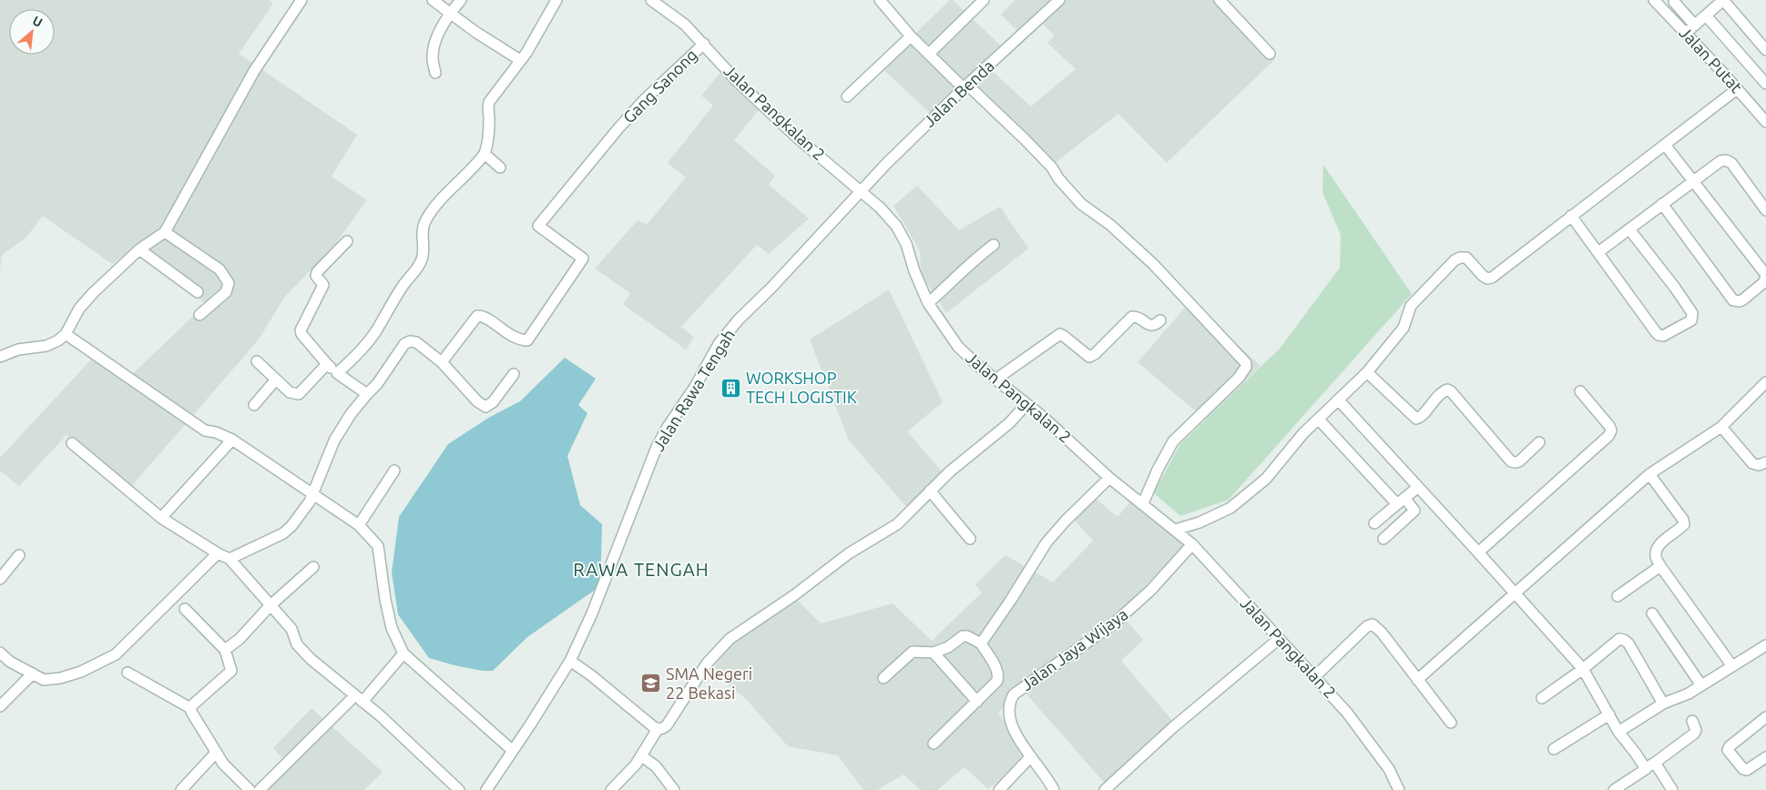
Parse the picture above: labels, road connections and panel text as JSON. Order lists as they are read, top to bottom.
{
  "streets": {
    "street": [
      "Jalan Putat",
      "Gang Sanong",
      "Jalan Benda",
      "Jalan Pangkalan 2",
      "Jalan Rawa Tengah",
      "Jalan Jaya Wijaya"
    ]
  },
  "crossings": [
    ["Gang Sanong", "Jalan Pangkalan 2"],
    ["Jalan Benda", "Jalan Pangkalan 2"],
    ["Jalan Benda", "Jalan Rawa Tengah"],
    ["Jalan Pangkalan 2", "Jalan Rawa Tengah"],
    ["Jalan Pangkalan 2", "Jalan Jaya Wijaya"]
  ],
  "districts": ["RAWA TENGAH"],
  "places": {
    "building": ["WORKSHOP TECH LOGISTIK"],
    "school or university": ["SMA Negeri 22 Bekasi"]
  },
  "north": "top right"
}
